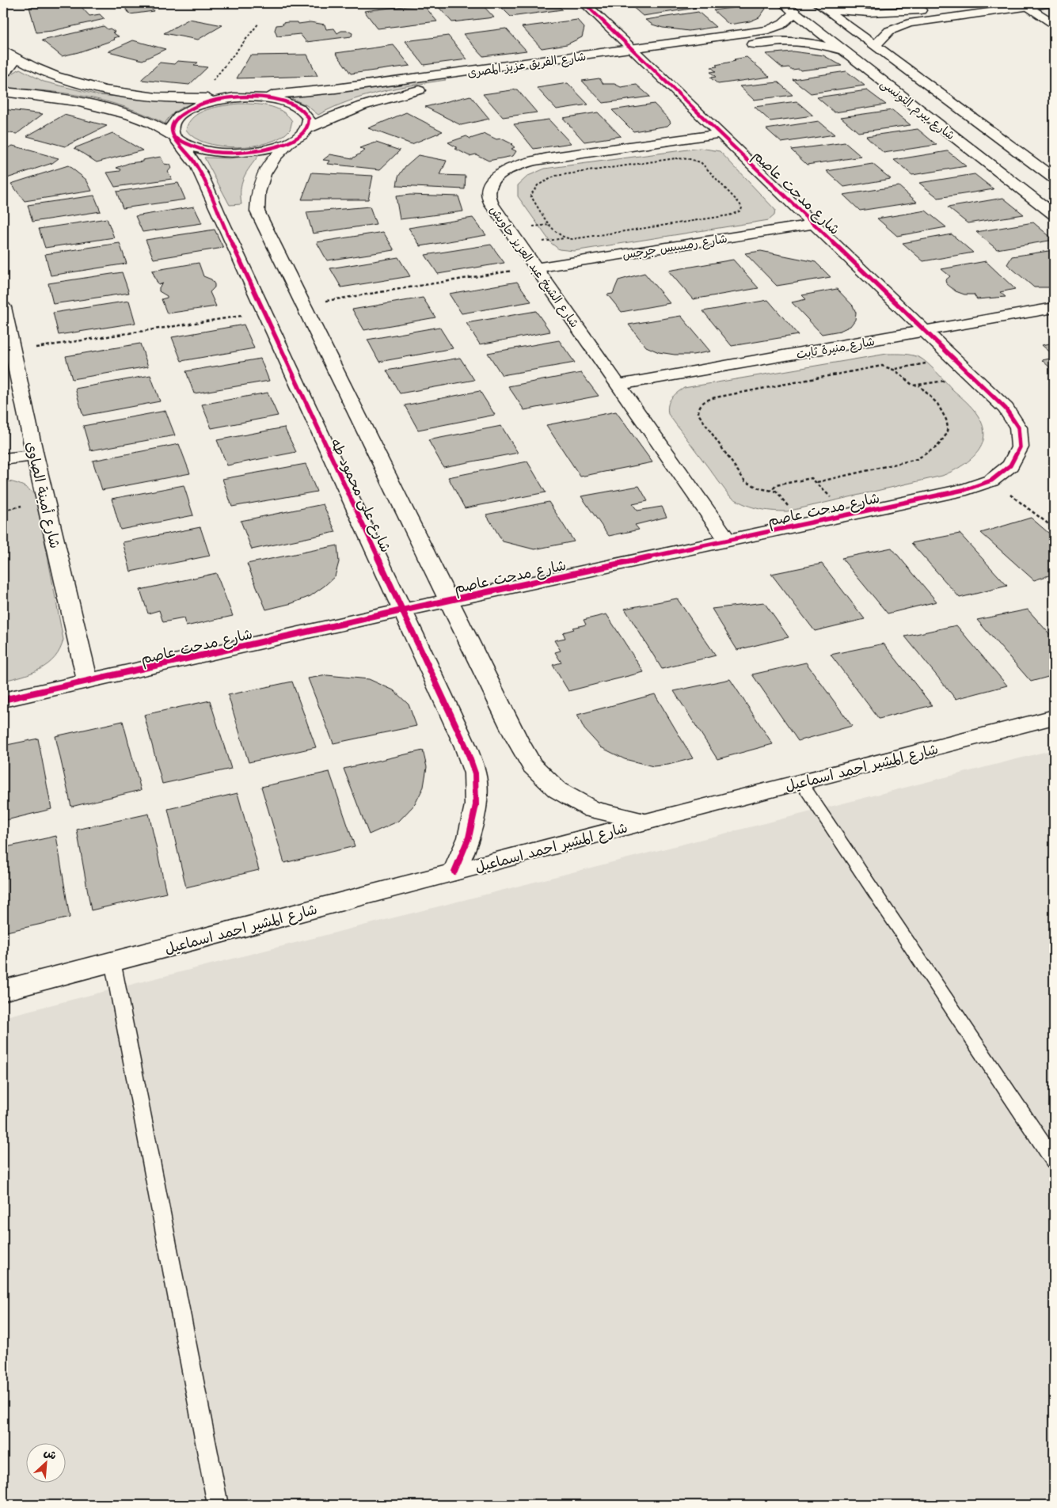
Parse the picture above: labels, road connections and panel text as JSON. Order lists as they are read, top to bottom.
{
  "streets": {
    "street": [
      "شارع الفريق عزيز المصرى",
      "شارع بيرم التونسى",
      "شارع مدحت عاصم",
      "شارع رمسيس جرجس",
      "شارع الشيخ عبد العزيز جاويش",
      "شارع منيرة ثابت",
      "شارع أمينة الصاوى",
      "شارع على محمود طه",
      "شارع المشير احمد اسماعيل"
    ]
  },
  "crossings": [
    ["شارع الفريق عزيز المصرى", "شارع بيرم التونسى"],
    ["شارع الفريق عزيز المصرى", "شارع مدحت عاصم"],
    ["شارع مدحت عاصم", "شارع رمسيس جرجس"],
    ["شارع مدحت عاصم", "شارع الشيخ عبد العزيز جاويش"],
    ["شارع مدحت عاصم", "شارع منيرة ثابت"],
    ["شارع مدحت عاصم", "شارع أمينة الصاوى"],
    ["شارع مدحت عاصم", "شارع على محمود طه"],
    ["شارع رمسيس جرجس", "شارع الشيخ عبد العزيز جاويش"],
    ["شارع الشيخ عبد العزيز جاويش", "شارع منيرة ثابت"],
    ["شارع على محمود طه", "شارع المشير احمد اسماعيل"]
  ],
  "north": "top right"
}
